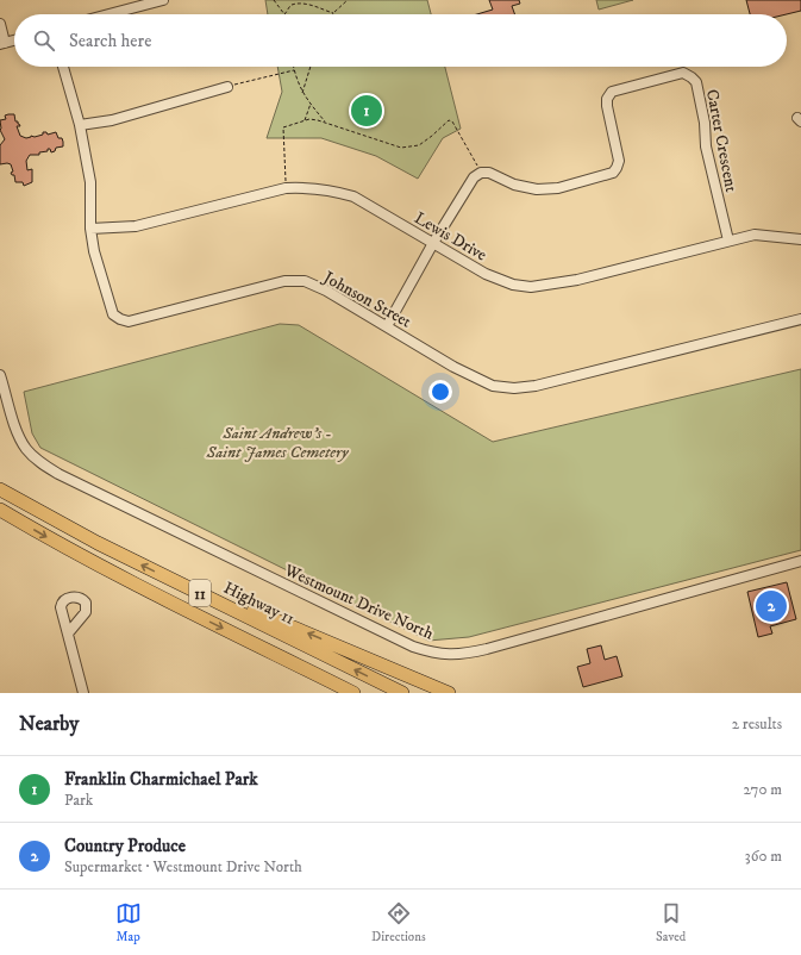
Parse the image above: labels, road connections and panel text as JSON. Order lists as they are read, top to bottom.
{
  "streets": {
    "highway": ["11", "Highway 11"],
    "street": [
      "Carter Crescent",
      "Lewis Drive",
      "Johnson Street",
      "Westmount Drive North"
    ]
  },
  "crossings": [
    ["Carter Crescent", "Lewis Drive"],
    ["Lewis Drive", "Johnson Street"]
  ],
  "parks": ["Saint Andrew's - Saint James Cemetery"],
  "page": {
    "search": "Search here",
    "pins": ["1", "2"],
    "heading": ["Nearby", "2 results"],
    "list": [
      {
        "mark": "1",
        "name": "Franklin Charmichael Park",
        "note": "Park",
        "value": "270 m"
      },
      {
        "mark": "2",
        "name": "Country Produce",
        "note": "Supermarket · Westmount Drive North",
        "value": "360 m"
      }
    ],
    "nav": ["Map", "Directions", "Saved"]
  }
}
